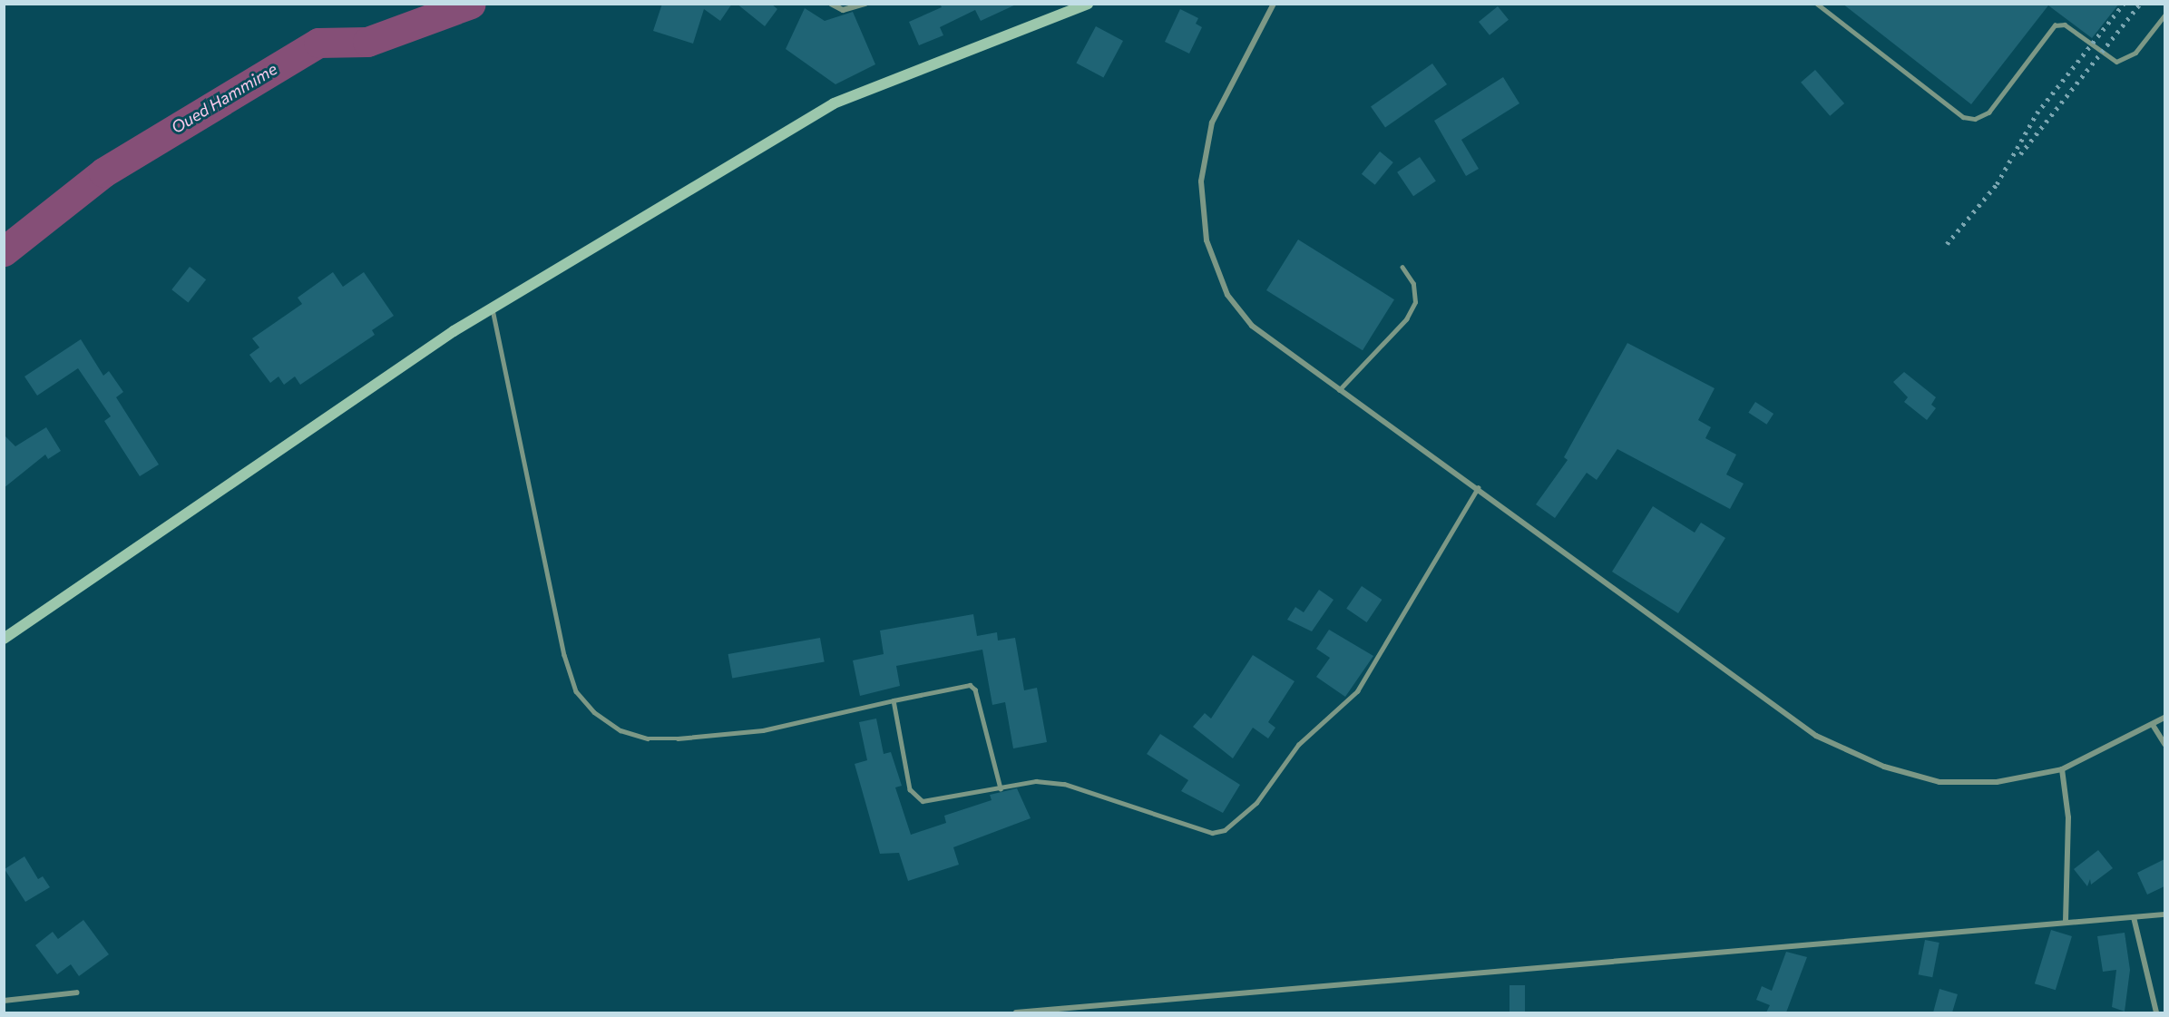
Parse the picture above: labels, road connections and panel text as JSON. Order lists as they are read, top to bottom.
{
  "water": ["Oued Hammime"]
}
